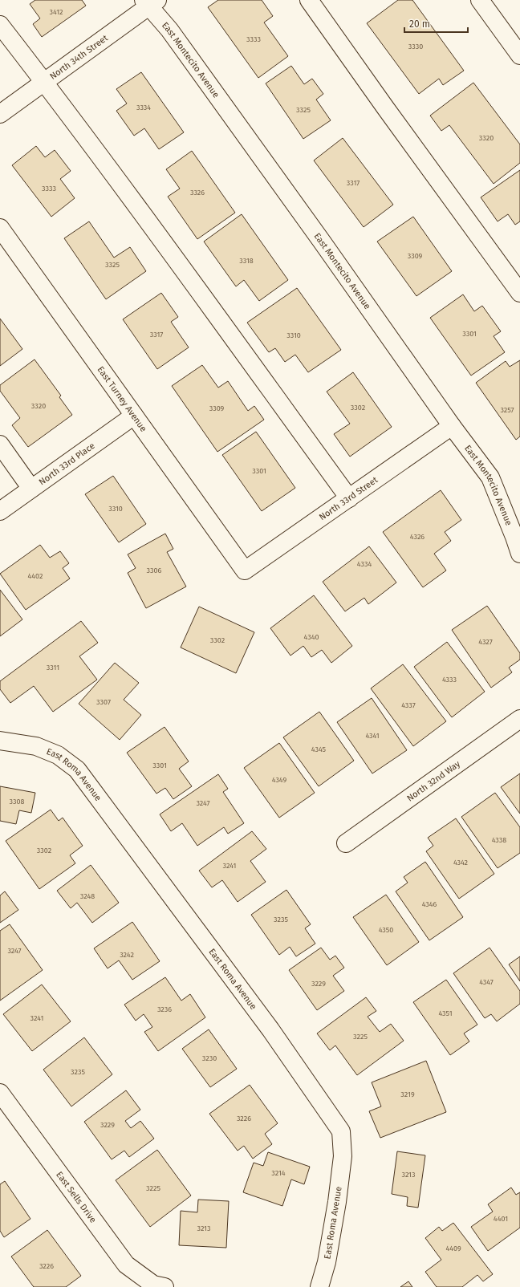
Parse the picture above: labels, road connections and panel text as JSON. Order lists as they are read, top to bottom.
{
  "streets": {
    "street": [
      "North 34th Street",
      "East Montecito Avenue",
      "East Turney Avenue",
      "North 33rd Place",
      "North 33rd Street",
      "East Roma Avenue",
      "North 32nd Way",
      "East Sells Drive"
    ]
  },
  "crossings": [
    ["North 34th Street", "East Montecito Avenue"],
    ["East Montecito Avenue", "North 33rd Street"],
    ["East Turney Avenue", "North 33rd Place"],
    ["East Turney Avenue", "North 33rd Street"]
  ],
  "house_numbers": [
    "3412",
    "3333",
    "3330",
    "3334",
    "3325",
    "3320",
    "3317",
    "3333",
    "3326",
    "3309",
    "3318",
    "3325",
    "3301",
    "3317",
    "3310",
    "3320",
    "3302",
    "3309",
    "3257",
    "3301",
    "3310",
    "4326",
    "4334",
    "3306",
    "4402",
    "4340",
    "3302",
    "4327",
    "3311",
    "4333",
    "3307",
    "4337",
    "4341",
    "4345",
    "3301",
    "4349",
    "3308",
    "3247",
    "4338",
    "3302",
    "4342",
    "3241",
    "3248",
    "4346",
    "3235",
    "4350",
    "3247",
    "3242",
    "4347",
    "3229",
    "3236",
    "4351",
    "3241",
    "3225",
    "3230",
    "3235",
    "3219",
    "3226",
    "3229",
    "3214",
    "3213",
    "3225",
    "4401",
    "3213",
    "4409",
    "3226"
  ],
  "scale_bar": "20 m"
}
